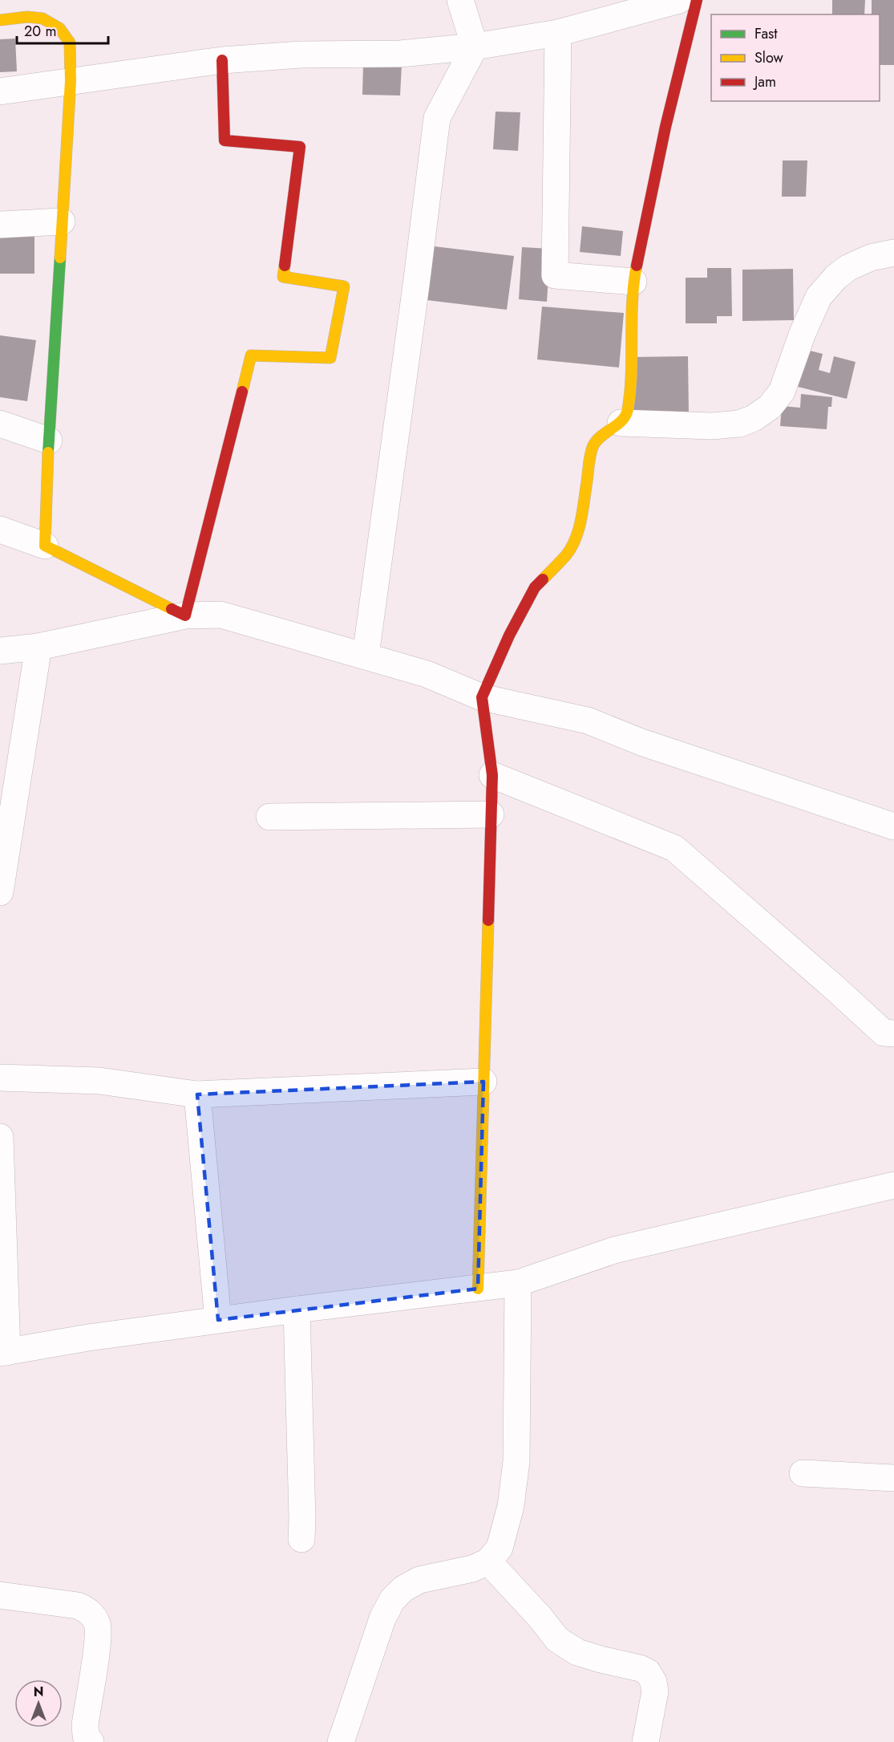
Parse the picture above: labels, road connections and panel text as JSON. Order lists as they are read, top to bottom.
{
  "legend": ["Fast", "Slow", "Jam"],
  "scale_bar": "20 m",
  "north": "top"
}
